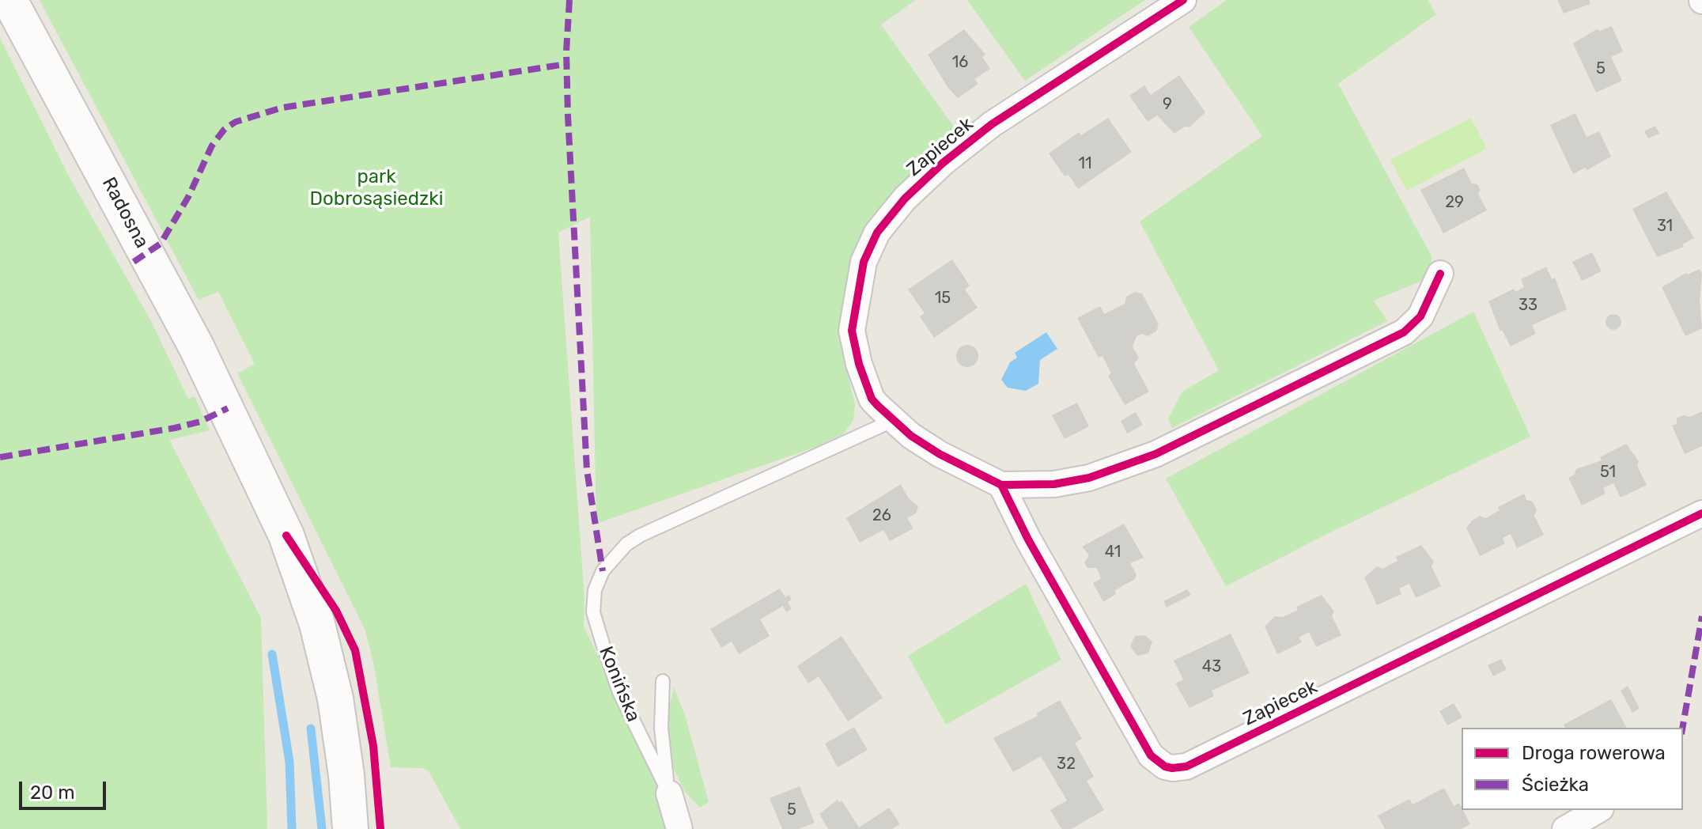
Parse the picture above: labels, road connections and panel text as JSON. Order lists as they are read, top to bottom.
{
  "streets": {
    "main road": ["Radosna"],
    "street": ["Zapiecek", "Konińska"]
  },
  "crossings": [
    ["Zapiecek", "Konińska"]
  ],
  "parks": ["park Dobrosąsiedzki"],
  "house_numbers": [
    "16",
    "5",
    "9",
    "11",
    "29",
    "31",
    "15",
    "33",
    "51",
    "26",
    "41",
    "43",
    "32",
    "5"
  ],
  "legend": ["Droga rowerowa", "Ścieżka"],
  "scale_bar": "20 m"
}
